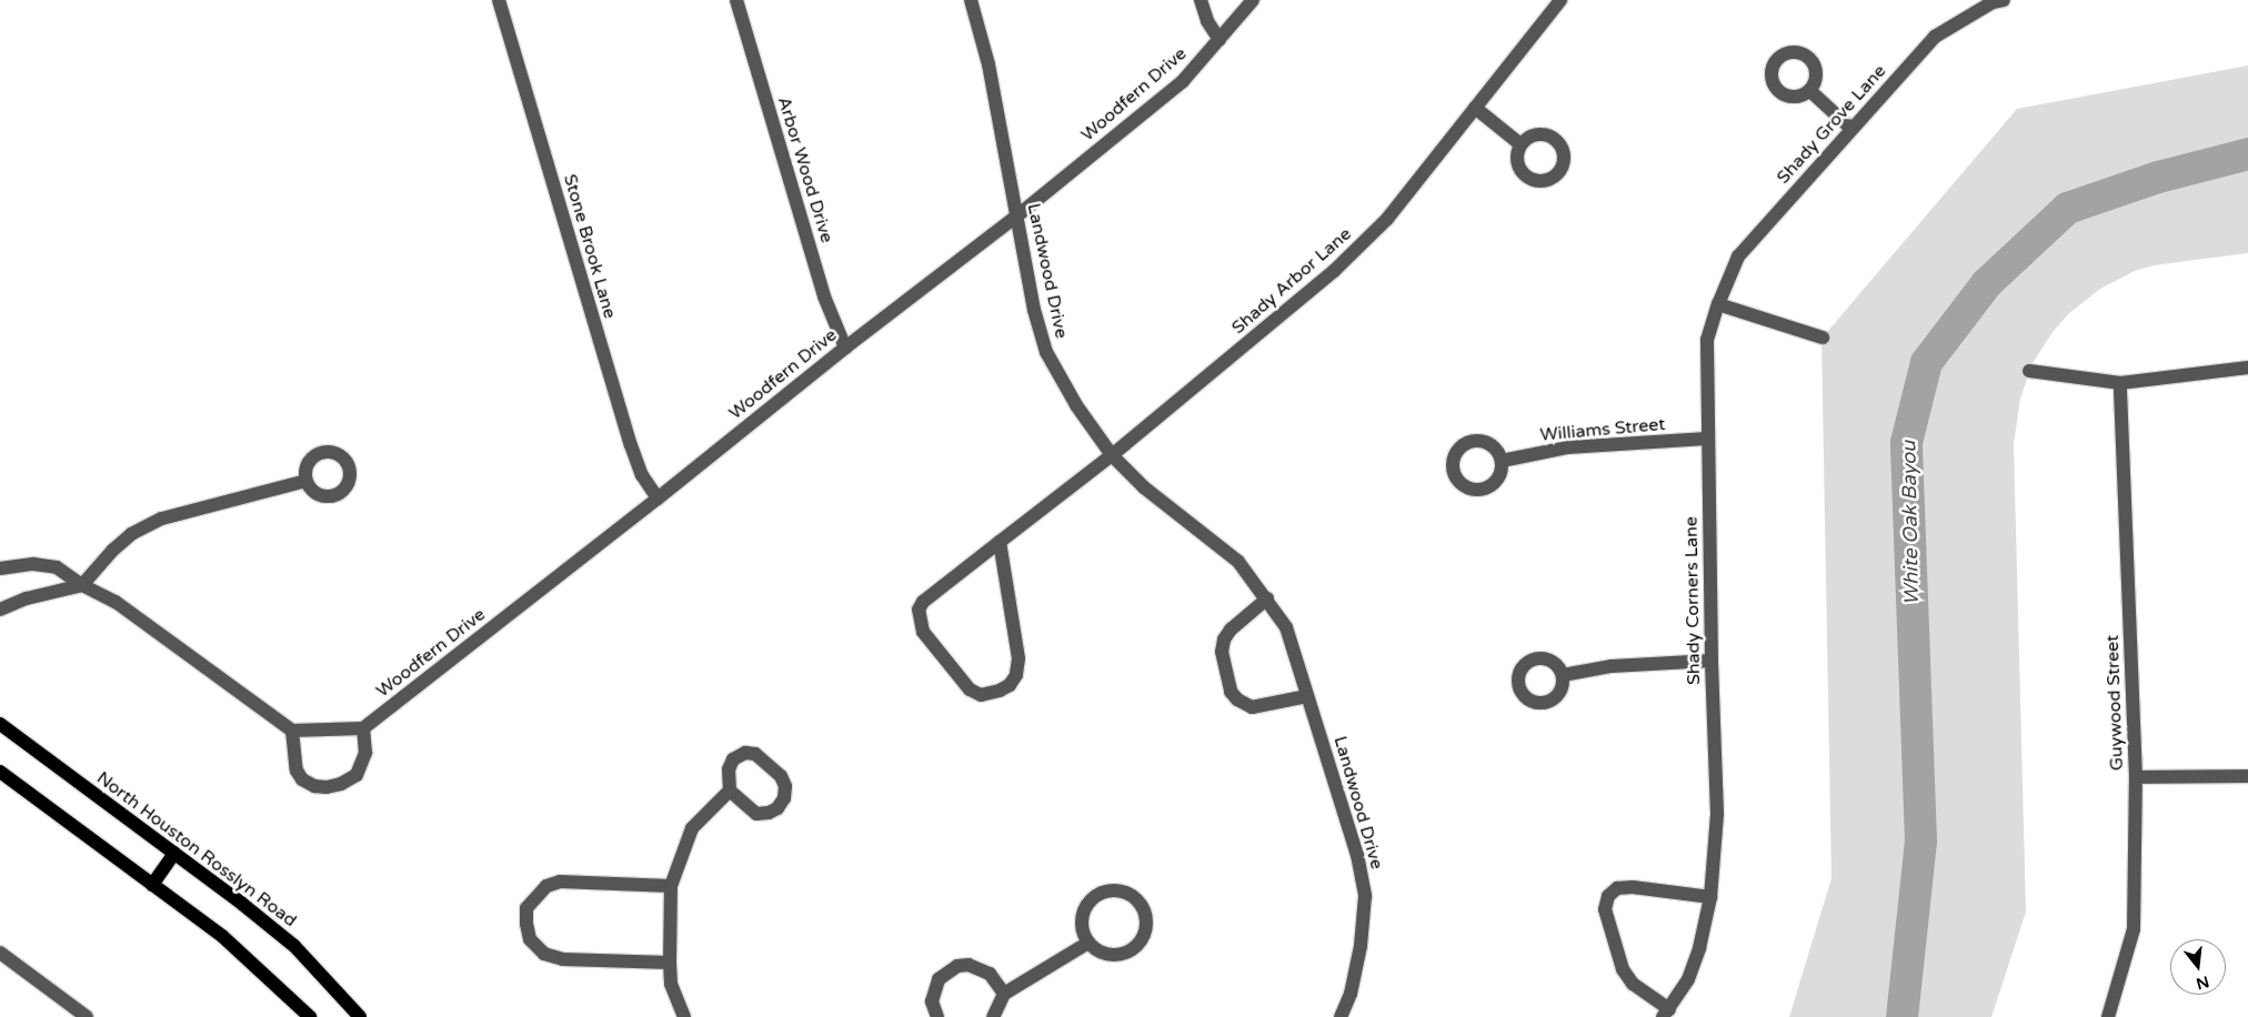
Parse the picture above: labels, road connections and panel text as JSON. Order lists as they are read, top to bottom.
{
  "streets": {
    "main road": ["North Houston Rosslyn Road"],
    "street": [
      "Woodfern Drive",
      "Shady Grove Lane",
      "Arbor Wood Drive",
      "Stone Brook Lane",
      "Landwood Drive",
      "Shady Arbor Lane",
      "Williams Street",
      "Shady Corners Lane",
      "Guywood Street"
    ]
  },
  "crossings": [
    ["Woodfern Drive", "Arbor Wood Drive"],
    ["Woodfern Drive", "Stone Brook Lane"],
    ["Woodfern Drive", "Landwood Drive"],
    ["Shady Grove Lane", "Shady Corners Lane"],
    ["Landwood Drive", "Shady Arbor Lane"],
    ["Williams Street", "Shady Corners Lane"]
  ],
  "water": ["White Oak Bayou"],
  "north": "bottom"
}
